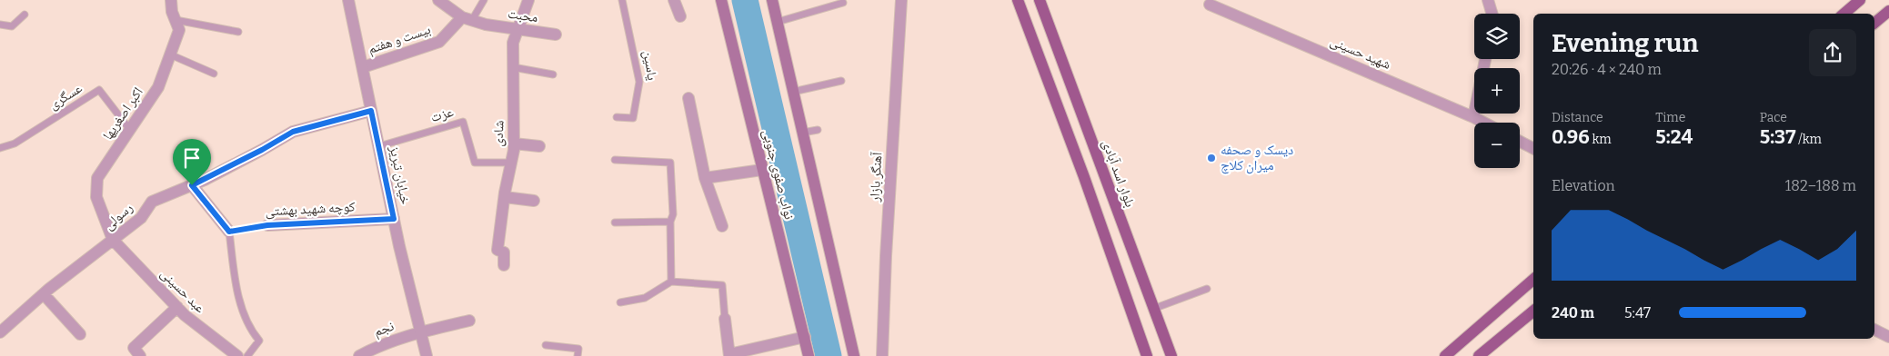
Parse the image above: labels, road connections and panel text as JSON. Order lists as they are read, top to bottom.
{
  "streets": {
    "main road": ["بلوار اسد آبادی", "نواب صفوی جنوبی"],
    "street": [
      "محبت",
      "بیست و هفتم",
      "شهید حسینی",
      "اکبر اصغریها",
      "شادی",
      "خیابان تبریز",
      "آهنگر بازار",
      "کوچه شهید بهشتی",
      "رسولی",
      "عبد حسینی",
      "نجم"
    ],
    "lane": ["یاسین", "عسگری", "عزت"]
  },
  "crossings": [
    ["محبت", "بیست و هفتم"],
    ["محبت", "شادی"],
    ["بیست و هفتم", "خیابان تبریز"],
    ["عسگری", "اکبر اصغریها"],
    ["اکبر اصغریها", "رسولی"],
    ["اکبر اصغریها", "عبد حسینی"],
    ["عزت", "شادی"],
    ["عزت", "خیابان تبریز"],
    ["خیابان تبریز", "کوچه شهید بهشتی"],
    ["خیابان تبریز", "رسولی"],
    ["خیابان تبریز", "نجم"],
    ["رسولی", "عبد حسینی"]
  ],
  "places": ["دیسک و صحفه میران کلاچ"],
  "page": {
    "map_buttons": ["+", "−"],
    "heading": ["Evening run", "20:26 · 4 × 240 m"],
    "stats": [
      ["Distance", "0.96 km"],
      ["Time", "5:24"],
      ["Pace", "5:37 /km"]
    ],
    "chart": ["Elevation", "182–188 m"],
    "list": [
      {
        "name": "240 m",
        "note": "5:47"
      }
    ]
  }
}
